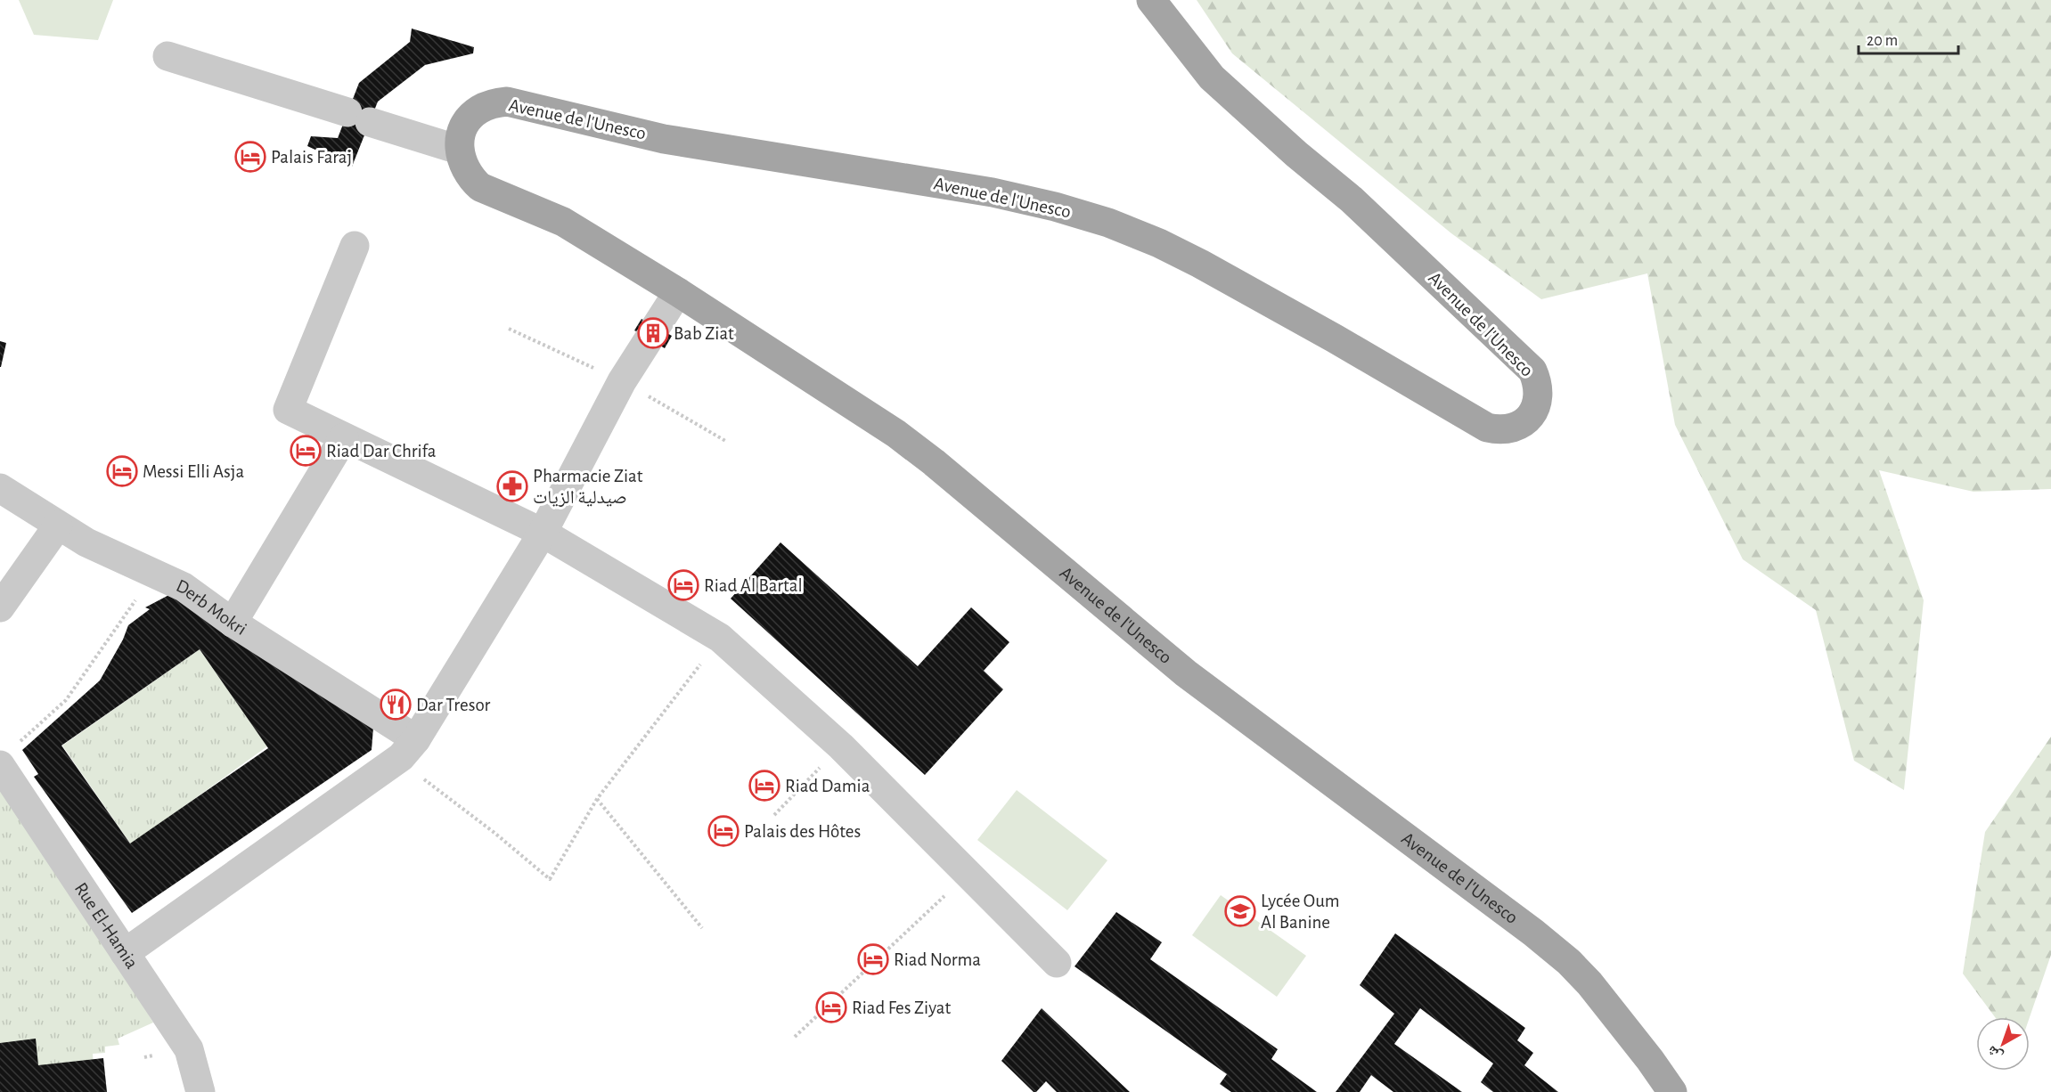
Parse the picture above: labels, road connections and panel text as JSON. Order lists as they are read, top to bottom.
{
  "streets": {
    "main road": ["Avenue de l'Unesco"],
    "street": ["Derb Mokri", "Rue El-Hamia"]
  },
  "places": {
    "hotel": [
      "Palais Faraj",
      "Riad Dar Chrifa",
      "Messi Elli Asja",
      "Riad Al Bartal",
      "Riad Damia",
      "Palais des Hôtes",
      "Riad Norma",
      "Riad Fes Ziyat"
    ],
    "building": ["Bab Ziat"],
    "pharmacy": ["Pharmacie Ziat صيدلية الزيات"],
    "restaurant": ["Dar Tresor"],
    "school or university": ["Lycée Oum Al Banine"]
  },
  "scale_bar": "20 m",
  "north": "bottom left"
}
